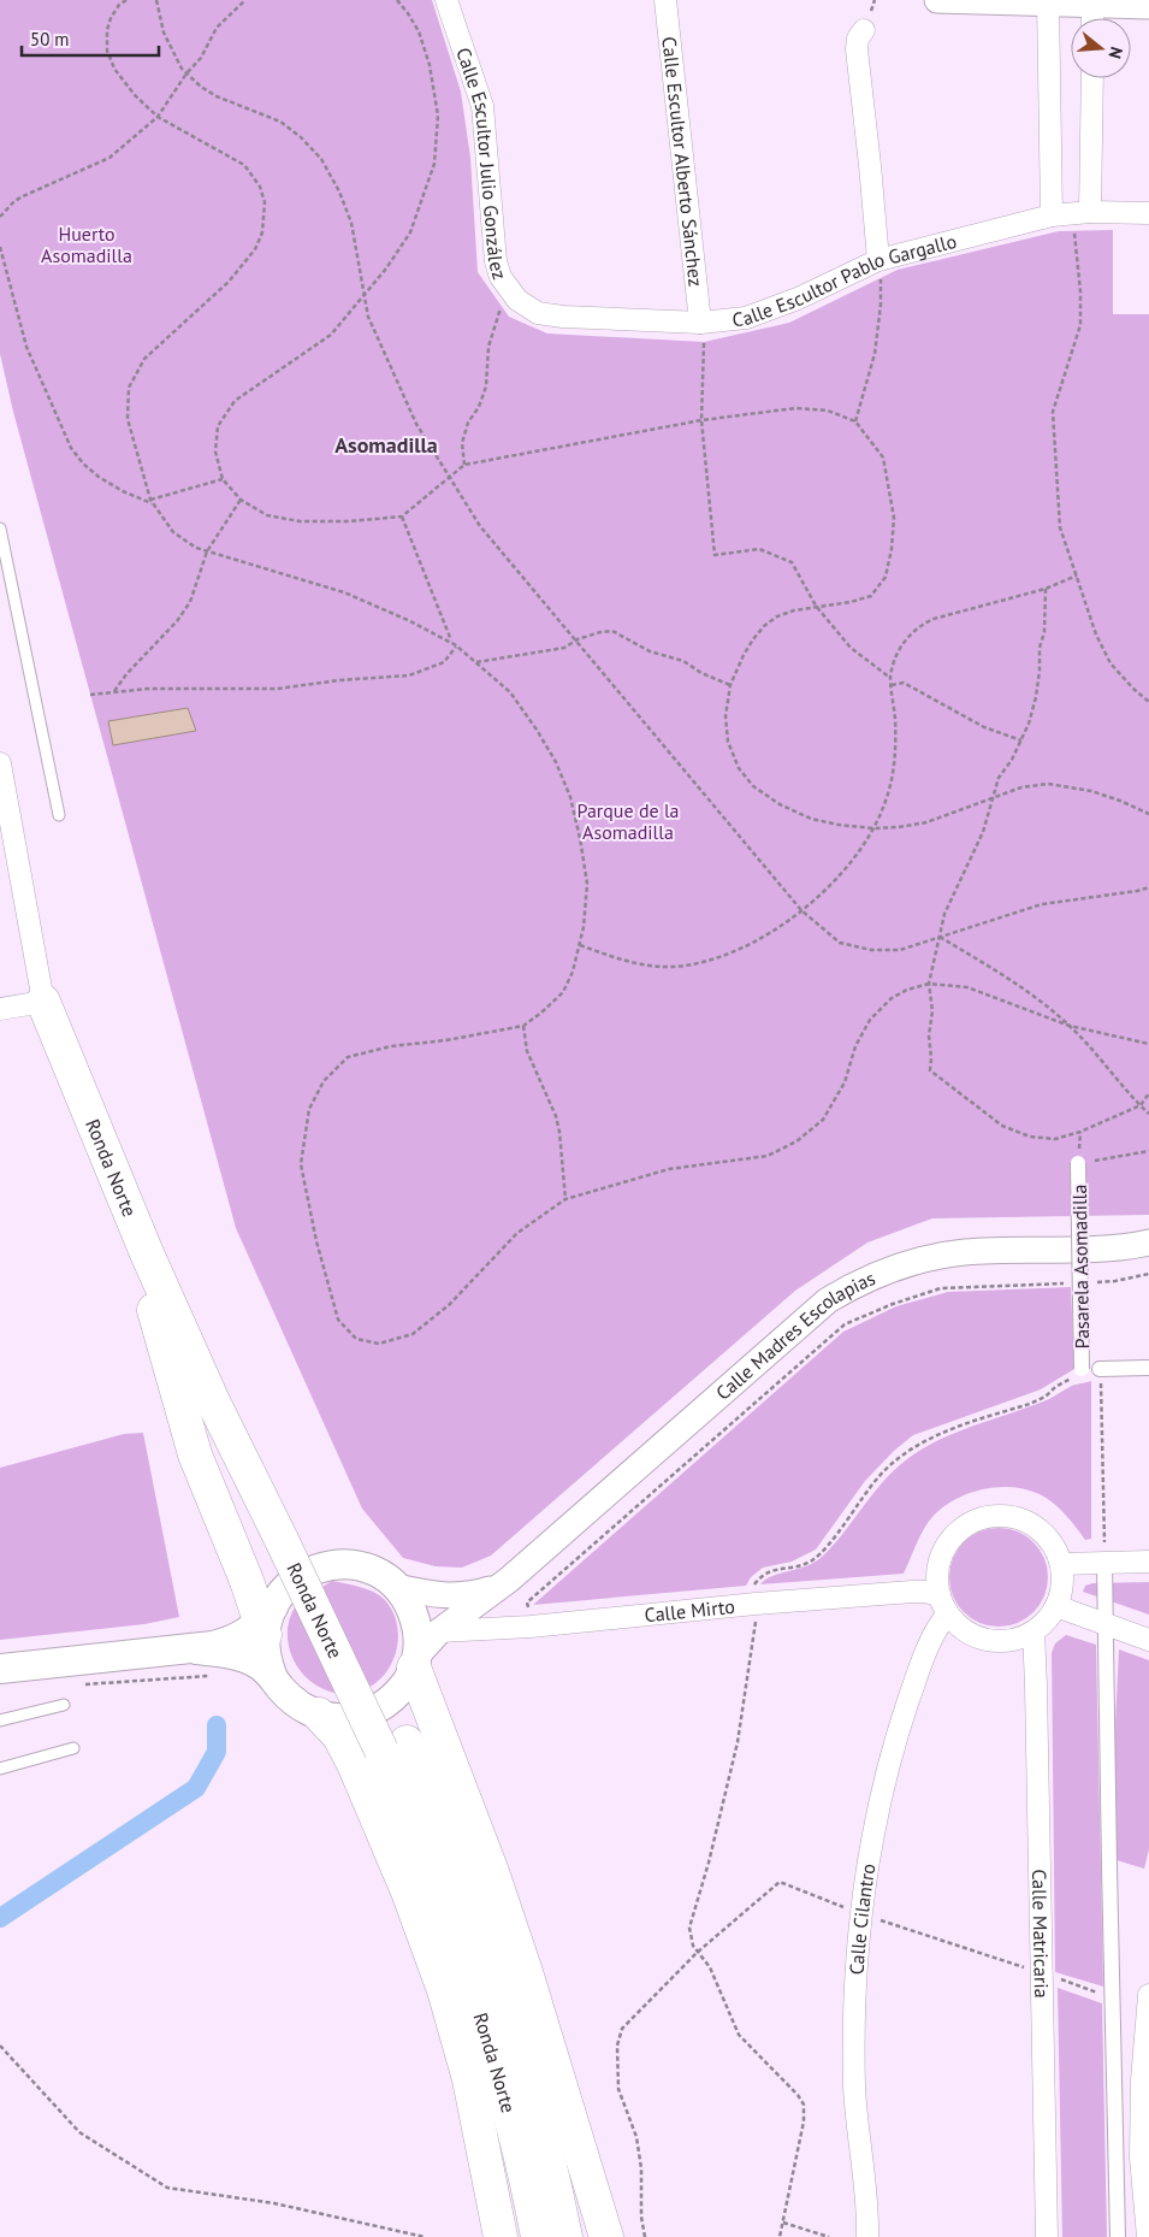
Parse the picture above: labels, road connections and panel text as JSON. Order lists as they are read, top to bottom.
{
  "streets": {
    "highway": ["Ronda Norte"],
    "street": [
      "Calle Escultor Alberto Sánchez",
      "Calle Escultor Julio González",
      "Calle Escultor Pablo Gargallo",
      "Pasarela Asomadilla",
      "Calle Madres Escolapias",
      "Calle Mirto",
      "Calle Cilantro",
      "Calle Matricaria"
    ]
  },
  "crossings": [
    ["Calle Escultor Alberto Sánchez", "Calle Escultor Pablo Gargallo"],
    ["Calle Escultor Julio González", "Calle Escultor Pablo Gargallo"],
    ["Calle Madres Escolapias", "Calle Mirto"],
    ["Calle Mirto", "Calle Cilantro"],
    ["Calle Mirto", "Calle Matricaria"],
    ["Calle Cilantro", "Calle Matricaria"]
  ],
  "districts": ["Asomadilla"],
  "parks": ["Huerto Asomadilla", "Parque de la Asomadilla"],
  "scale_bar": "50 m",
  "north": "right"
}
